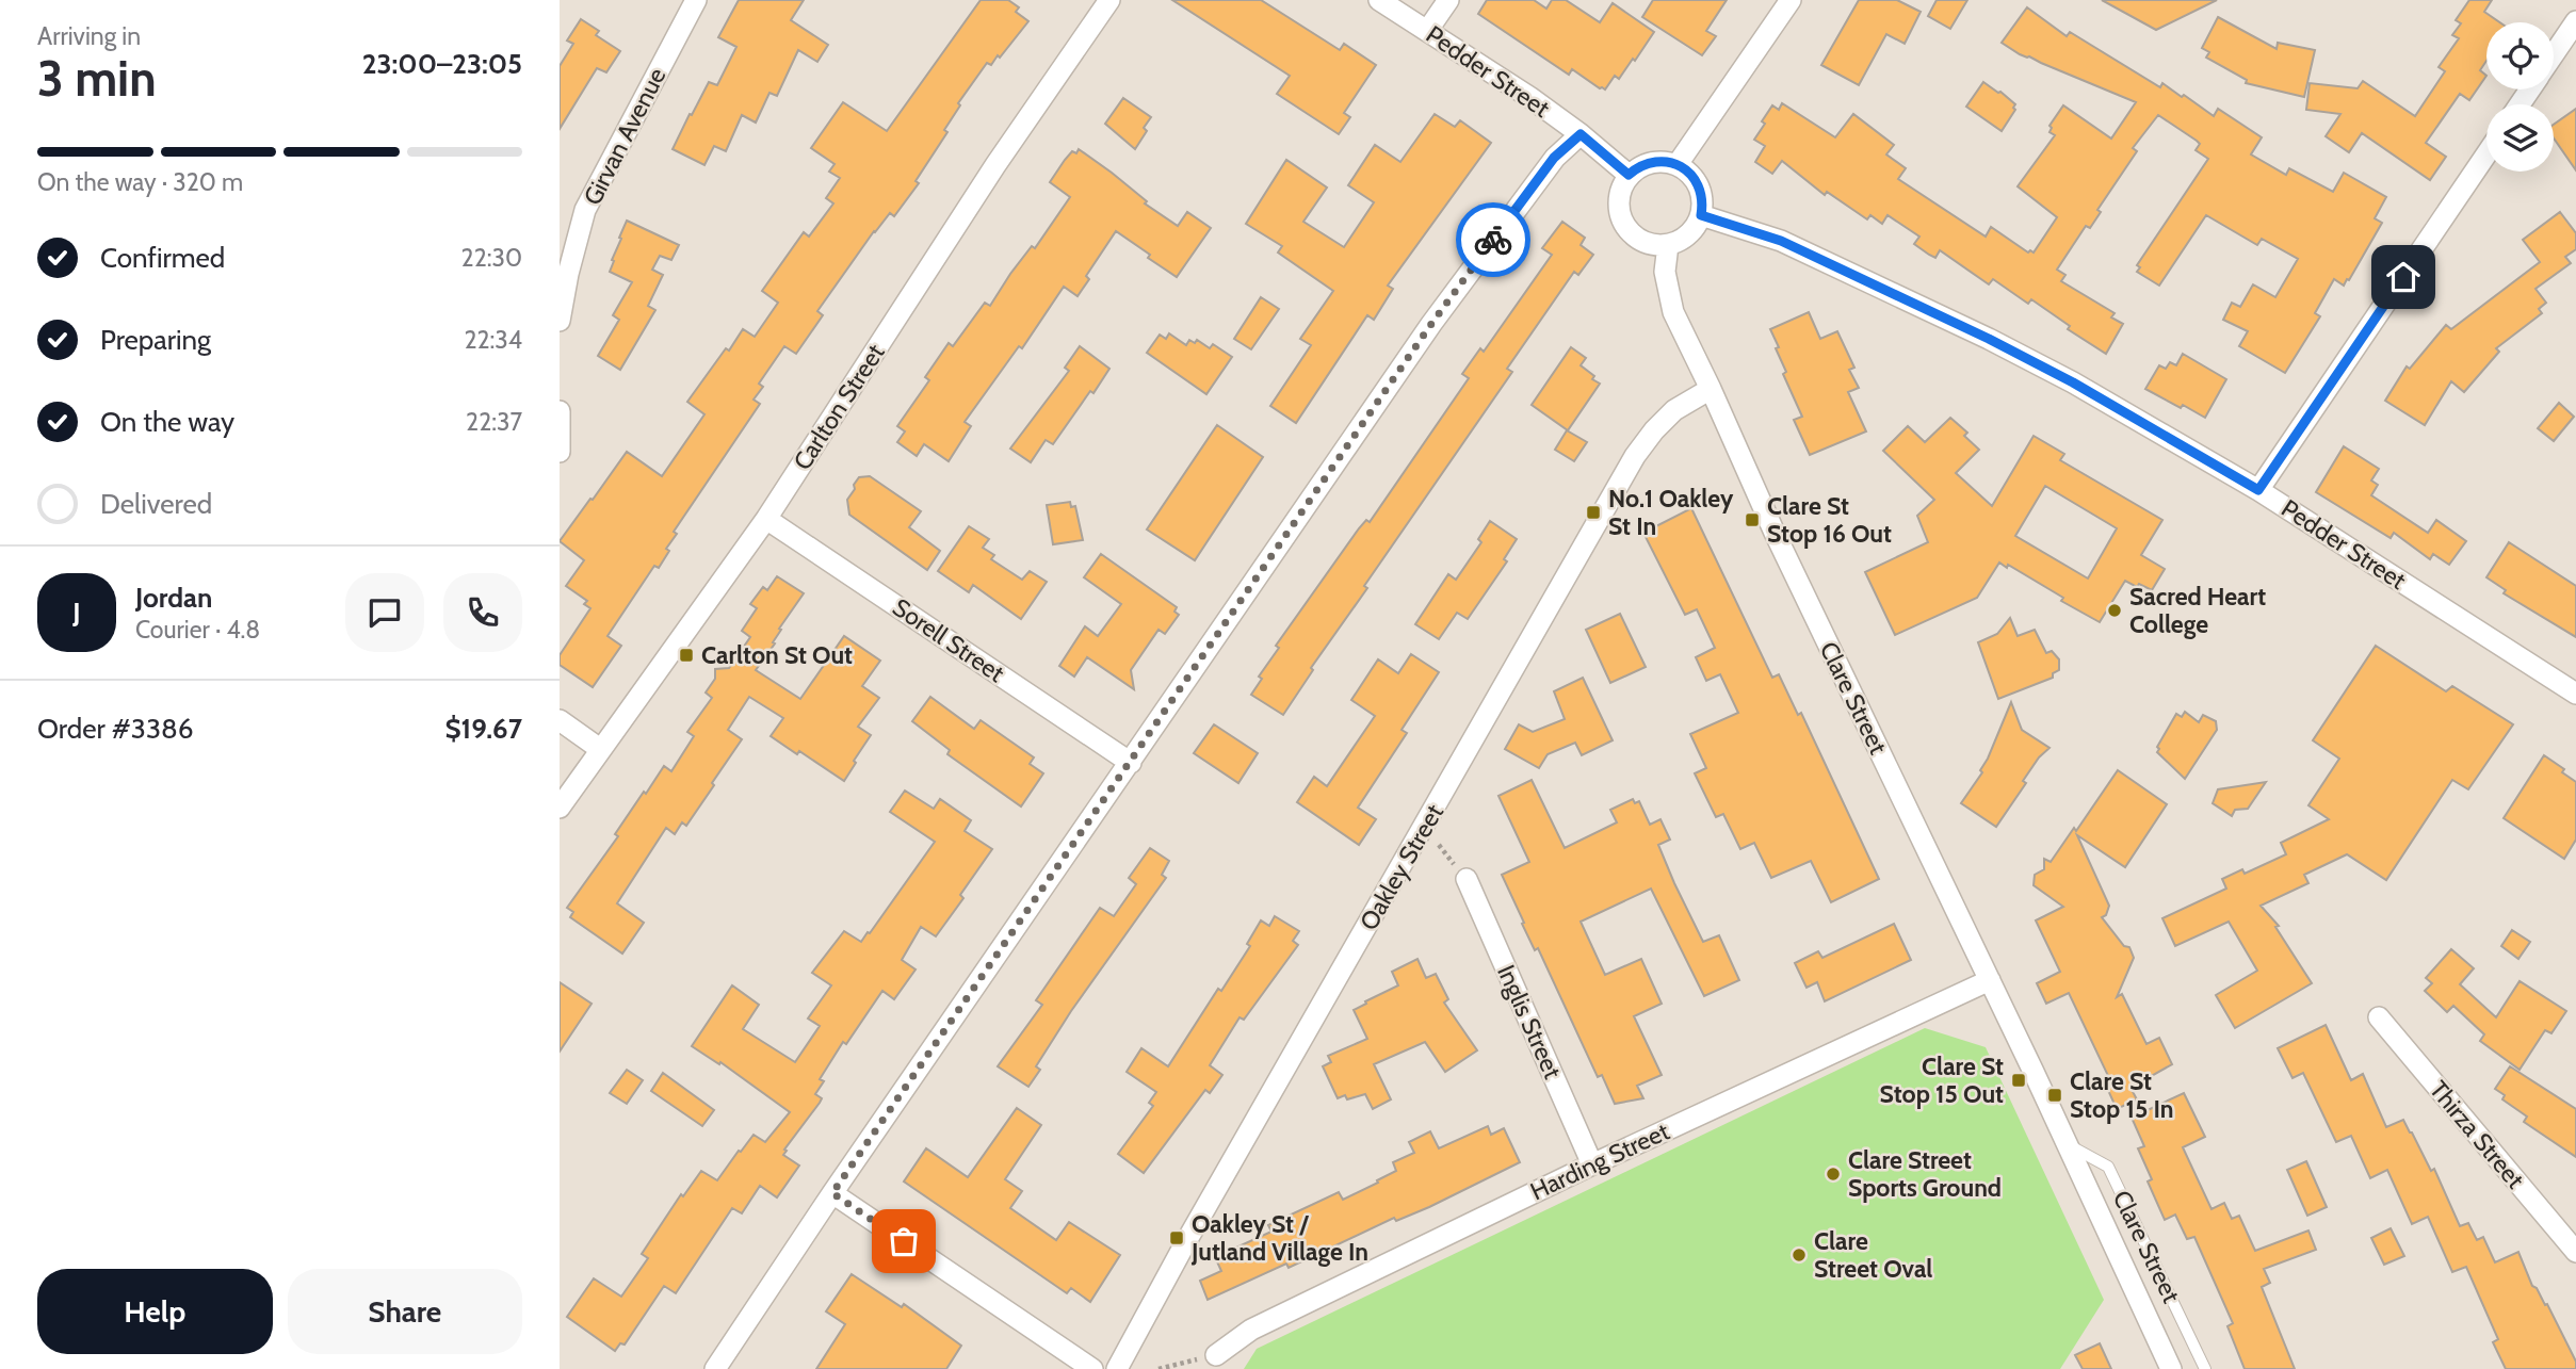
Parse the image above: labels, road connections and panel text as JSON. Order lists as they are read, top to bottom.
{
  "streets": {
    "street": [
      "Pedder Street",
      "Girvan Avenue",
      "Carlton Street",
      "Sorell Street",
      "Clare Street",
      "Oakley Street",
      "Inglis Street",
      "Thirza Street",
      "Harding Street"
    ]
  },
  "crossings": [
    ["Pedder Street", "Clare Street"],
    ["Carlton Street", "Sorell Street"],
    ["Clare Street", "Oakley Street"],
    ["Clare Street", "Harding Street"],
    ["Inglis Street", "Harding Street"]
  ],
  "places": {
    "transit": [
      "No.1 Oakley St In",
      "Clare St Stop 16 Out",
      "Carlton St Out",
      "Clare St Stop 15 Out",
      "Clare St Stop 15 In",
      "Oakley St / Jutland Village In"
    ],
    "other": ["Sacred Heart College", "Clare Street Sports Ground", "Clare Street Oval"]
  },
  "page": {
    "heading": ["3 min", "Arriving in", "23:00–23:05"],
    "panel": [
      "Jordan",
      "Courier · 4.8",
      "Order #3386",
      "$19.67"
    ],
    "bar": "On the way · 320 m",
    "list": [
      ["Confirmed", "22:30"],
      ["Preparing", "22:34"],
      ["On the way", "22:37"],
      "Delivered"
    ],
    "round": "J",
    "buttons": ["Help", "Share"]
  }
}
